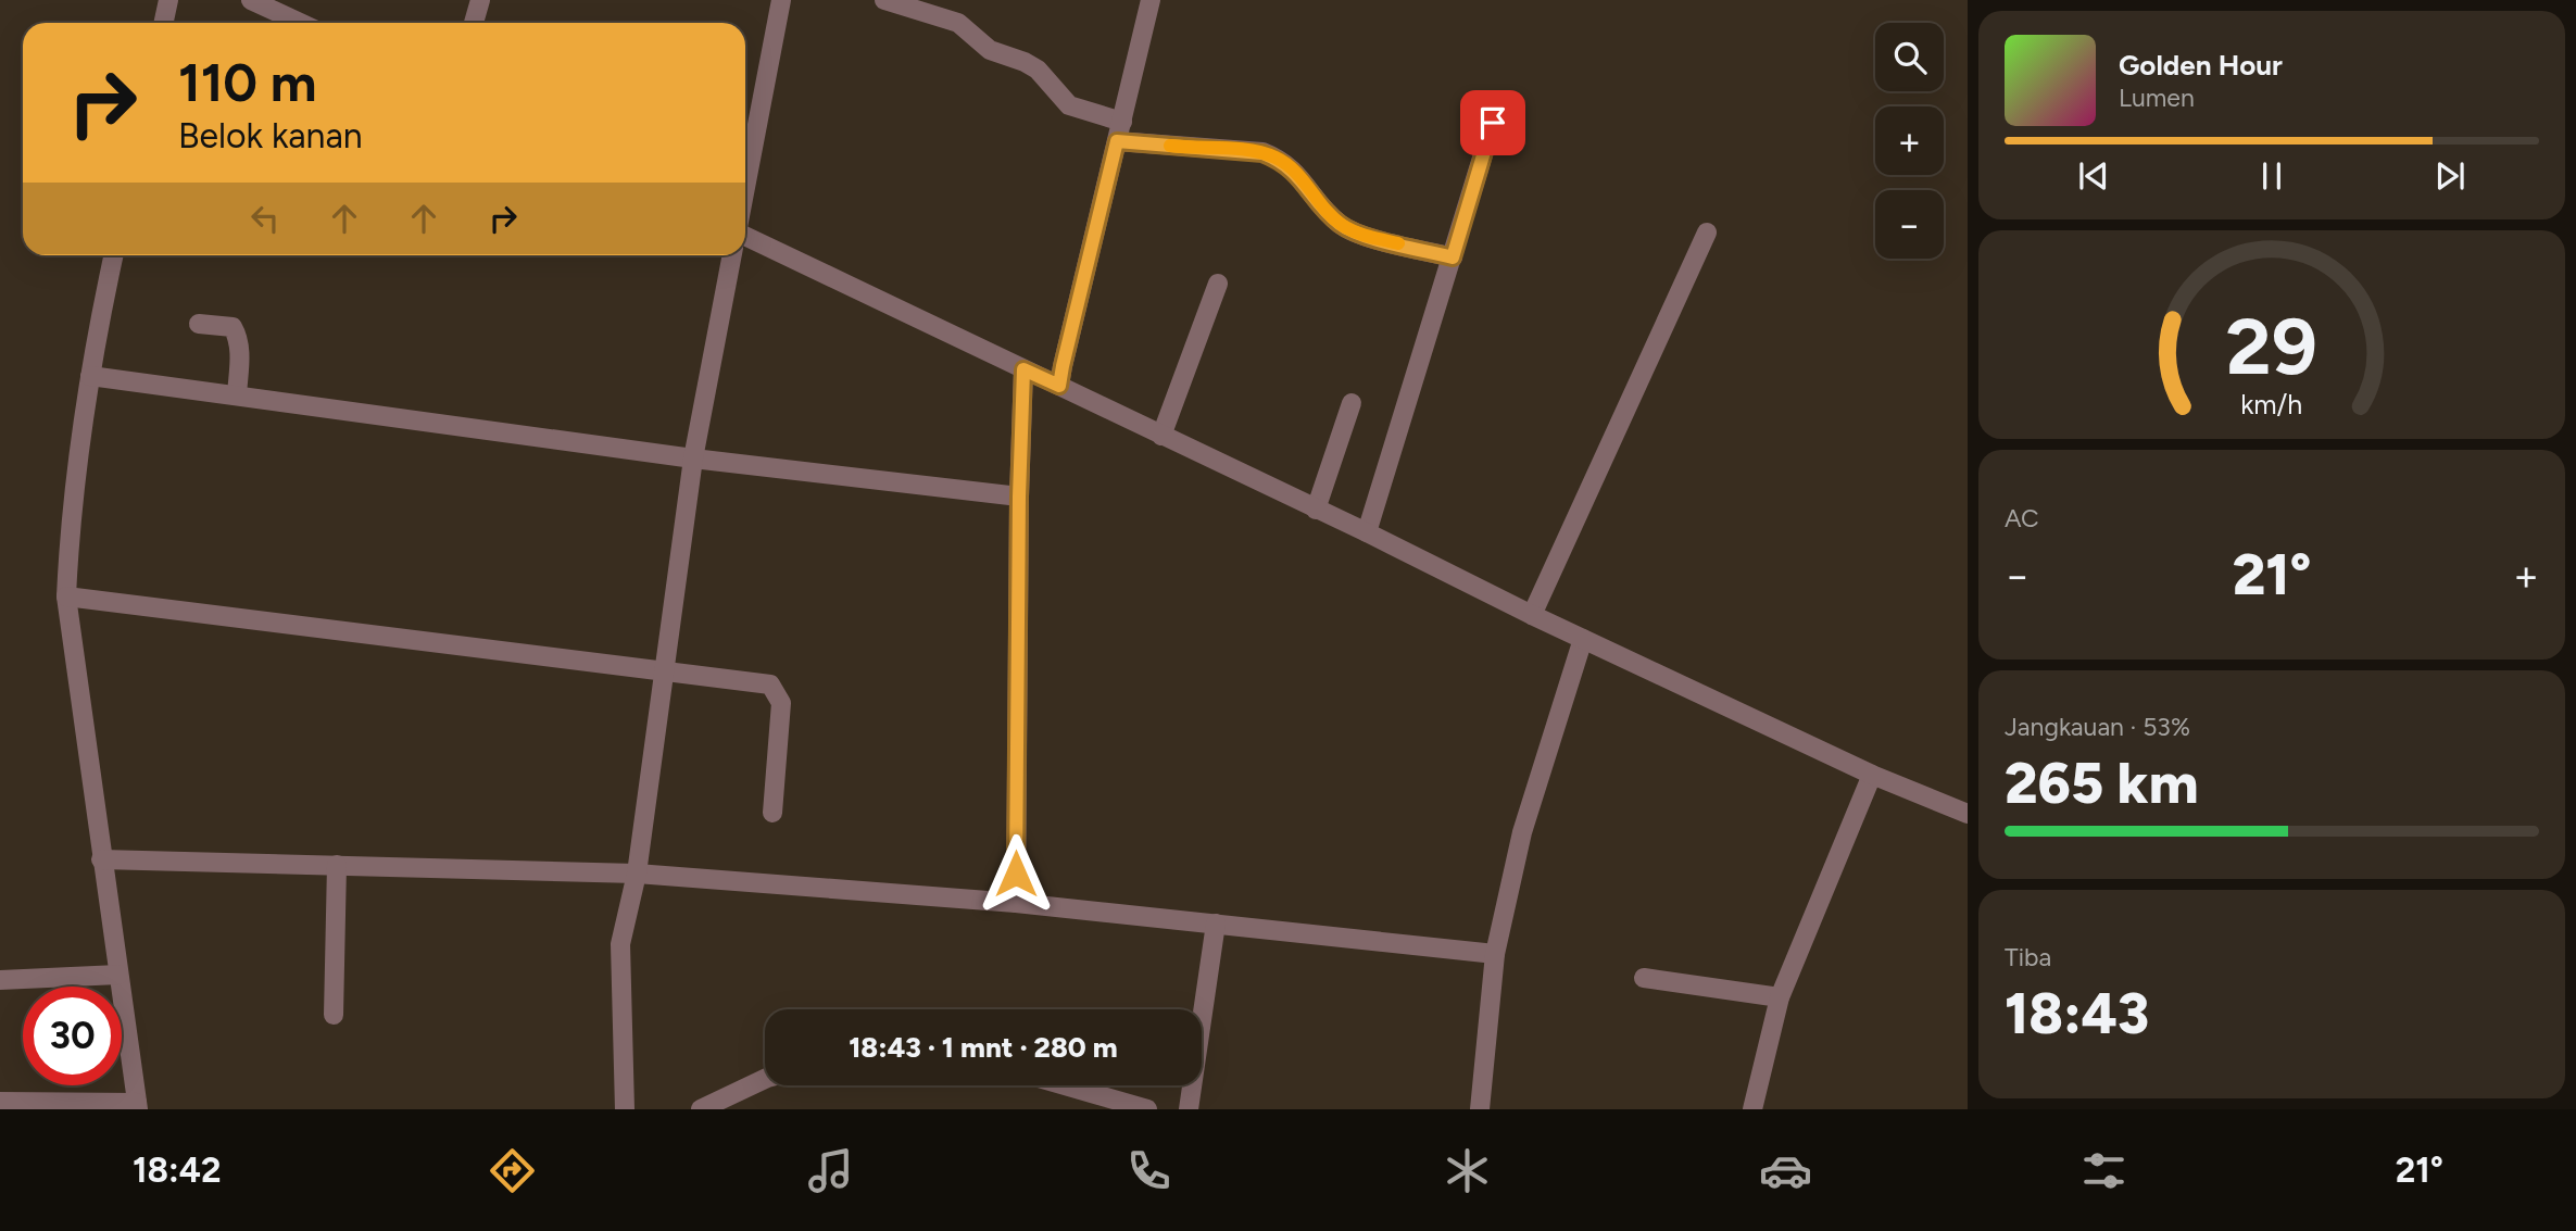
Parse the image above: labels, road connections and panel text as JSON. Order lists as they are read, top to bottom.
{
  "page": {
    "map_buttons": ["+", "−"],
    "turn": ["110 m", "Belok kanan"],
    "song": ["Golden Hour", "Lumen"],
    "tile": [
      "AC",
      ["Jangkauan · 53%", "265 km"],
      ["Tiba", "18:43"]
    ],
    "heat": ["−", "21°", "+"],
    "limit": "30",
    "trip": "18:43 · 1 mnt · 280 m",
    "tabs": ["18:42", "21°"],
    "gauge": ["29", "km/h"]
  }
}
